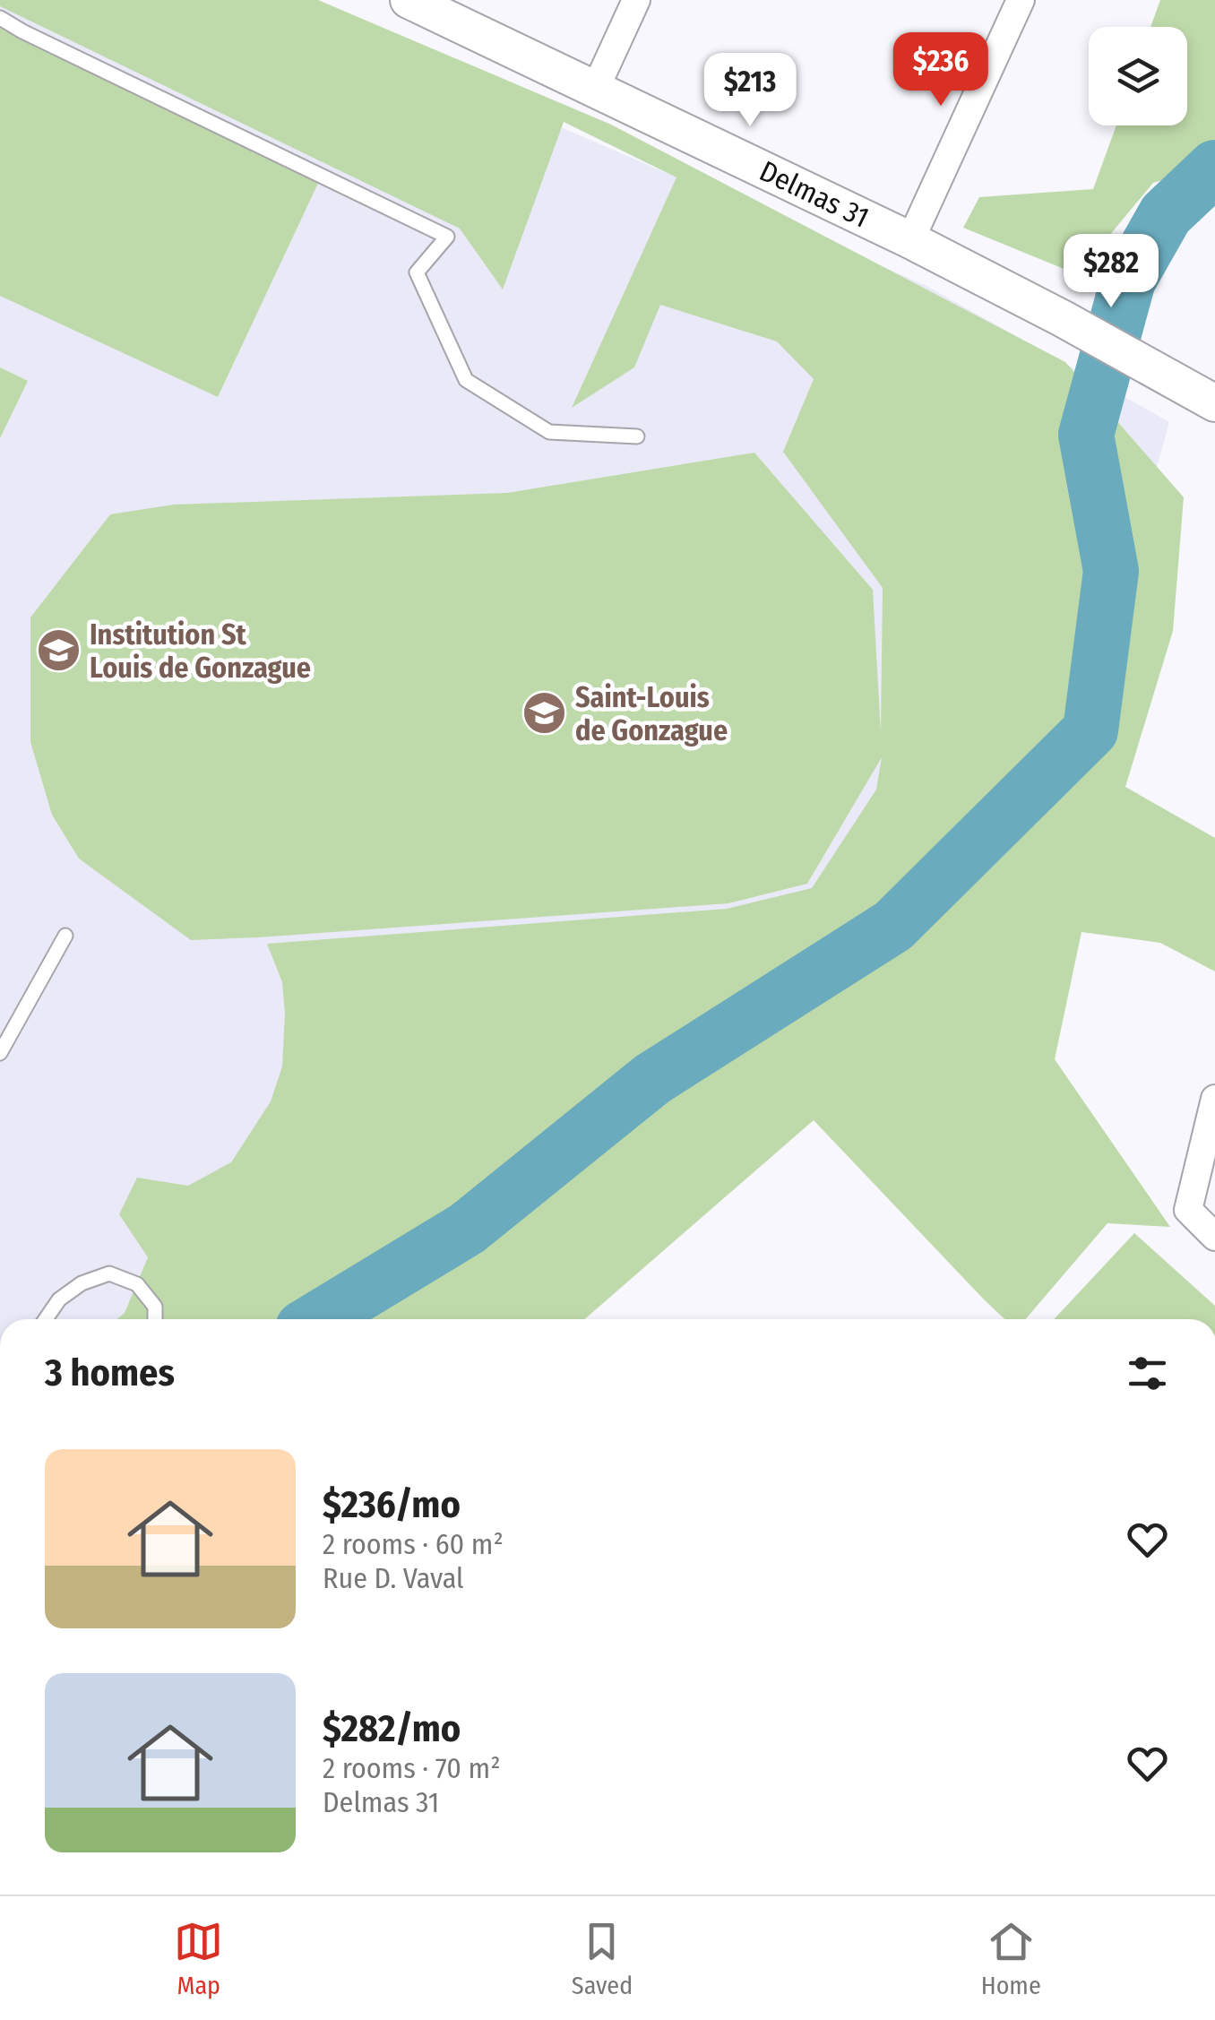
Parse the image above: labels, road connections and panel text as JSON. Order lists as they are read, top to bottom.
{
  "streets": {
    "street": ["Delmas 31"]
  },
  "places": {
    "school or university": ["Institution St Louis de Gonzague", "Saint-Louis de Gonzague"]
  },
  "page": {
    "price": ["$236", "$213", "$282"],
    "heading": "3 homes",
    "list": [
      {
        "name": "$236/mo",
        "note": "2 rooms · 60 m² · Rue D. Vaval"
      },
      {
        "name": "$282/mo",
        "note": "2 rooms · 70 m² · Delmas 31"
      }
    ],
    "tabs": ["Map", "Saved", "Home"]
  }
}
